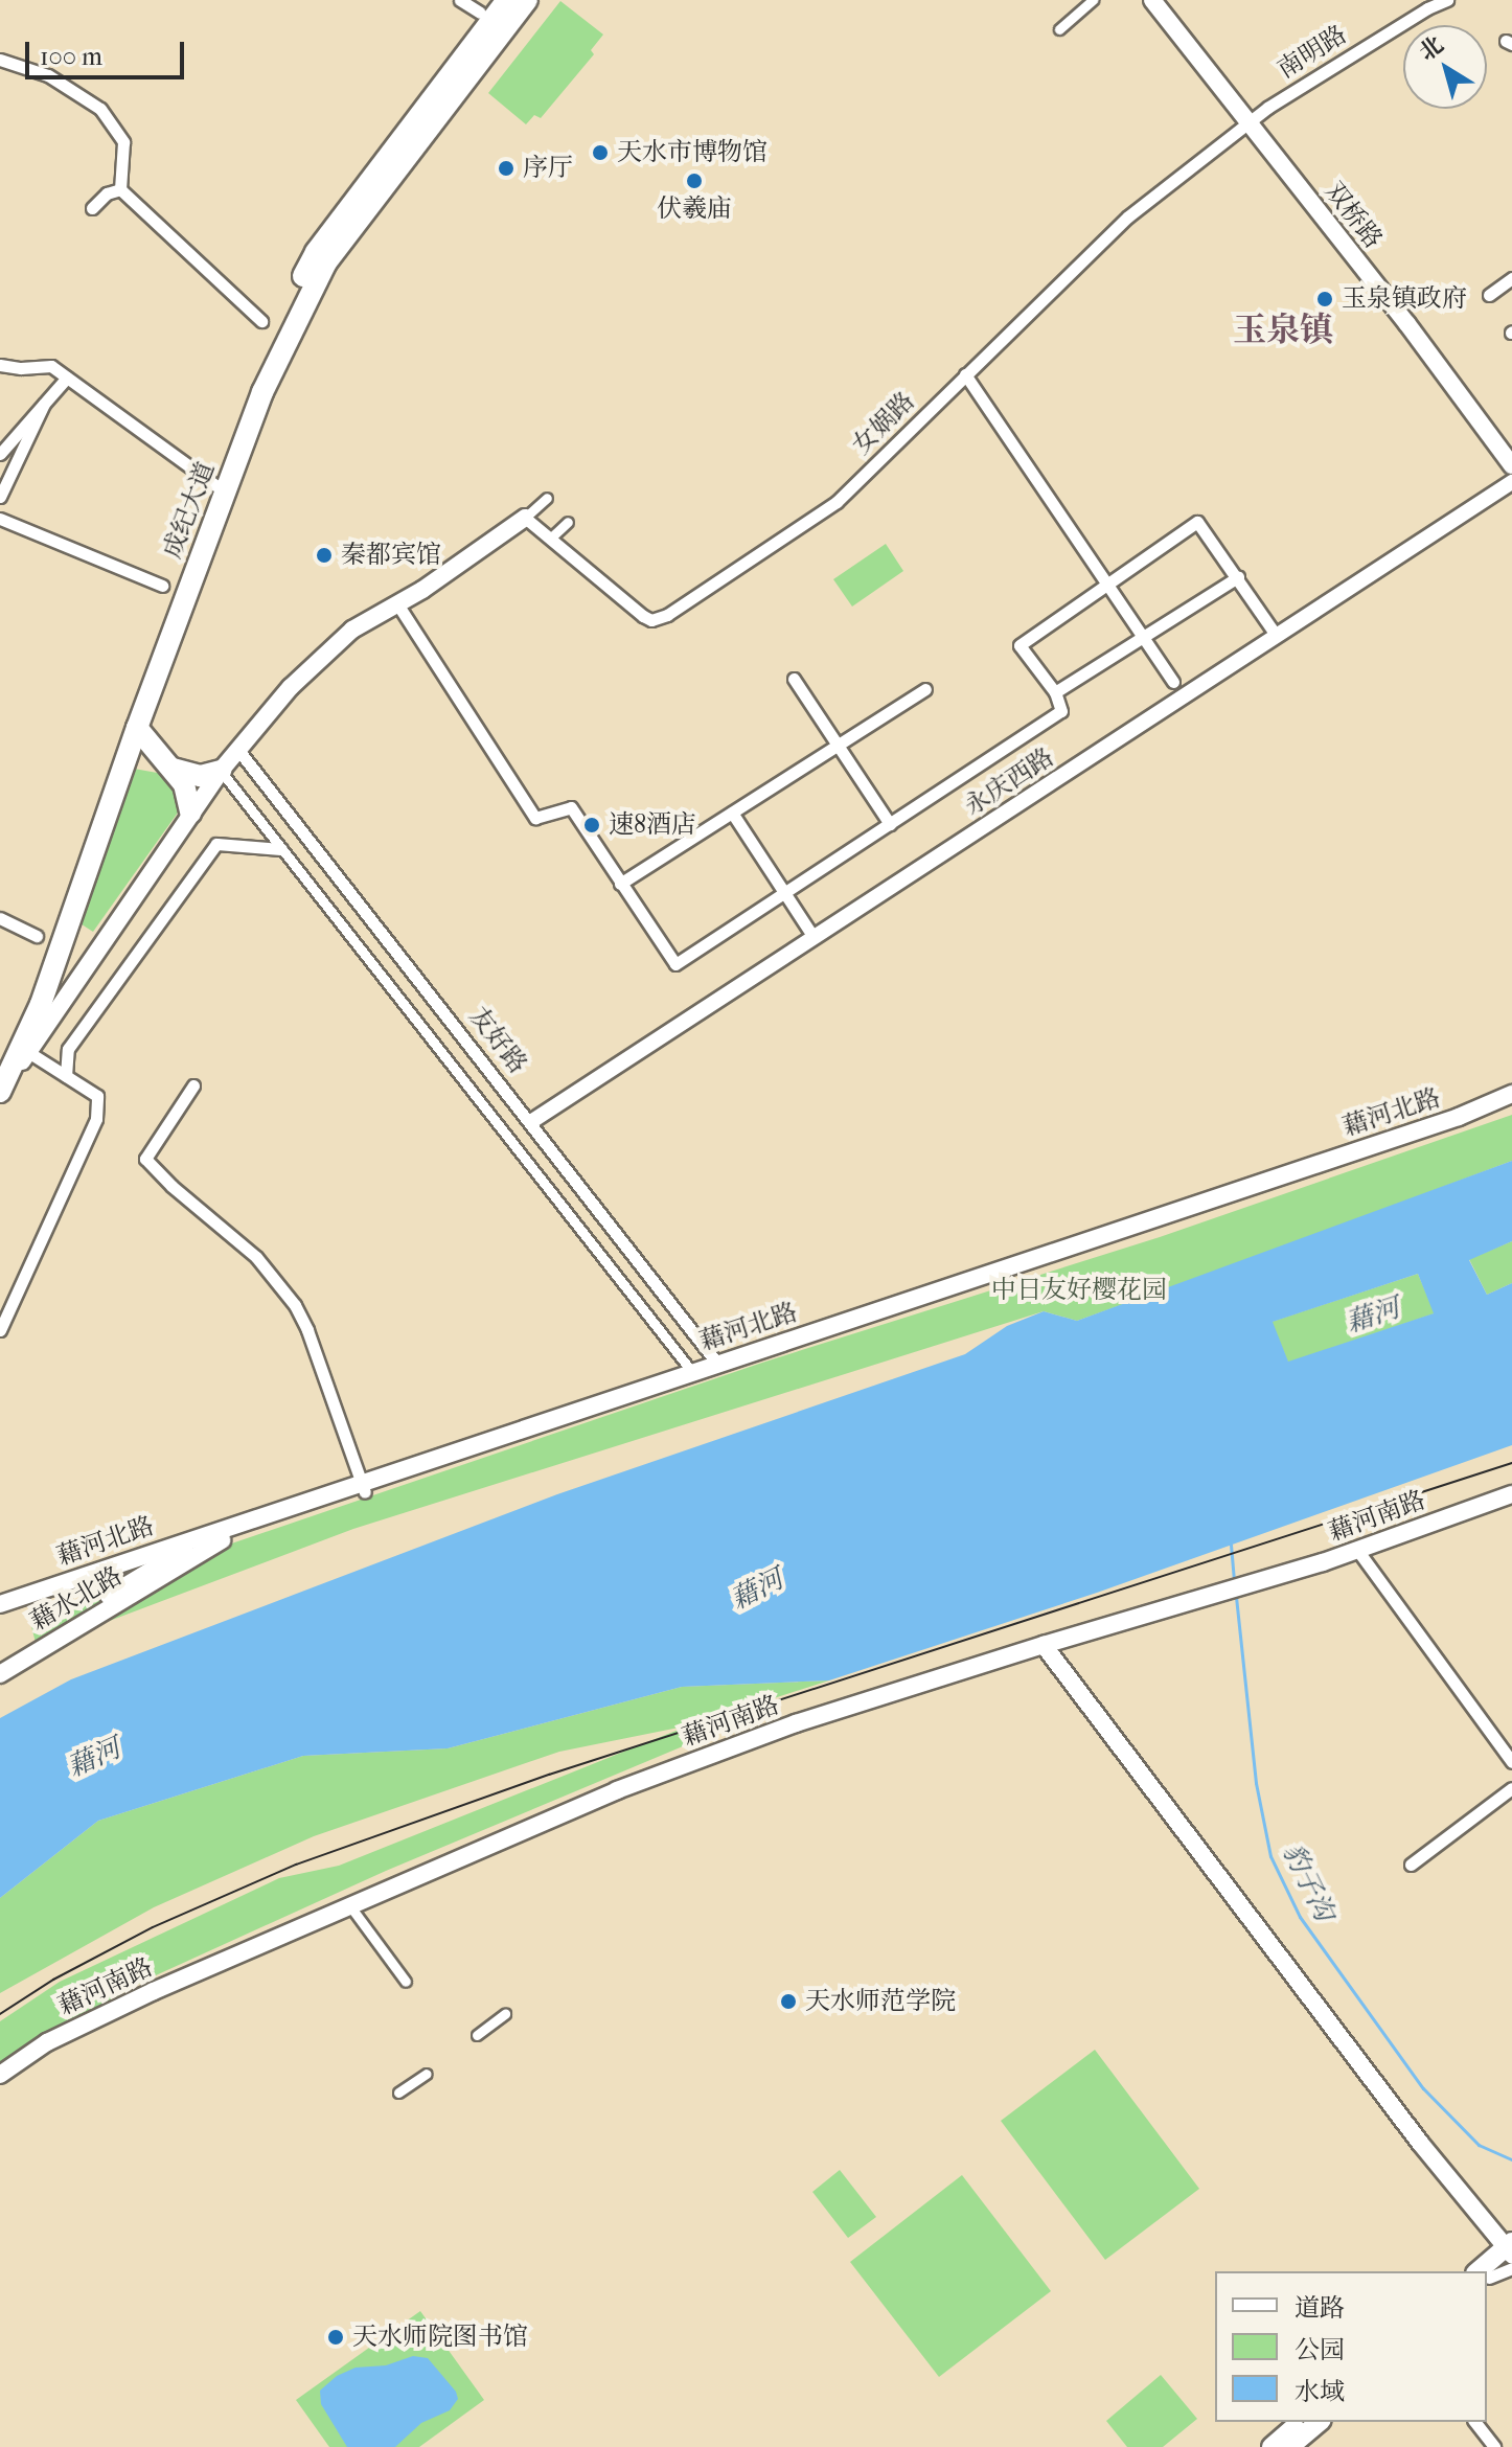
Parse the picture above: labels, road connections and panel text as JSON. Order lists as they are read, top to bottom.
{
  "streets": {
    "highway": ["成纪大道"],
    "main road": [
      "双桥路",
      "藉河北路",
      "藉河南路",
      "藉水北路"
    ],
    "street": [
      "南明路",
      "女娲路",
      "永庆西路",
      "友好路"
    ]
  },
  "crossings": [
    ["南明路", "双桥路"],
    ["南明路", "女娲路"],
    ["双桥路", "女娲路"],
    ["永庆西路", "友好路"],
    ["友好路", "藉河北路"],
    ["藉河北路", "藉水北路"]
  ],
  "districts": ["玉泉镇"],
  "water": ["藉河", "豹子沟"],
  "parks": ["中日友好樱花园"],
  "places": [
    "天水市博物馆",
    "序厅",
    "伏羲庙",
    "玉泉镇政府",
    "秦都宾馆",
    "速8酒店",
    "天水师范学院",
    "天水师院图书馆"
  ],
  "legend": ["道路", "公园", "水域"],
  "scale_bar": "100 m",
  "north": "top left"
}
